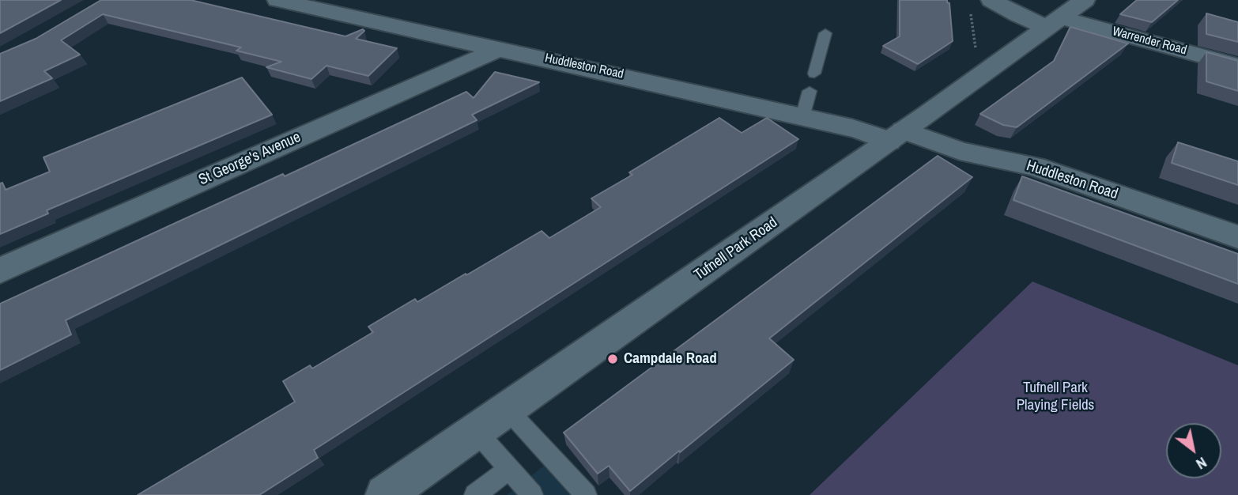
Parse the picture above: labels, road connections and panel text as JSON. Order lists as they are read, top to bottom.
{
  "streets": {
    "street": [
      "Warrender Road",
      "Huddleston Road",
      "St George's Avenue",
      "Tufnell Park Road"
    ]
  },
  "crossings": [
    ["Warrender Road", "Tufnell Park Road"],
    ["Huddleston Road", "St George's Avenue"],
    ["Huddleston Road", "Tufnell Park Road"]
  ],
  "parks": ["Tufnell Park Playing Fields"],
  "places": ["Campdale Road"],
  "north": "bottom right"
}
